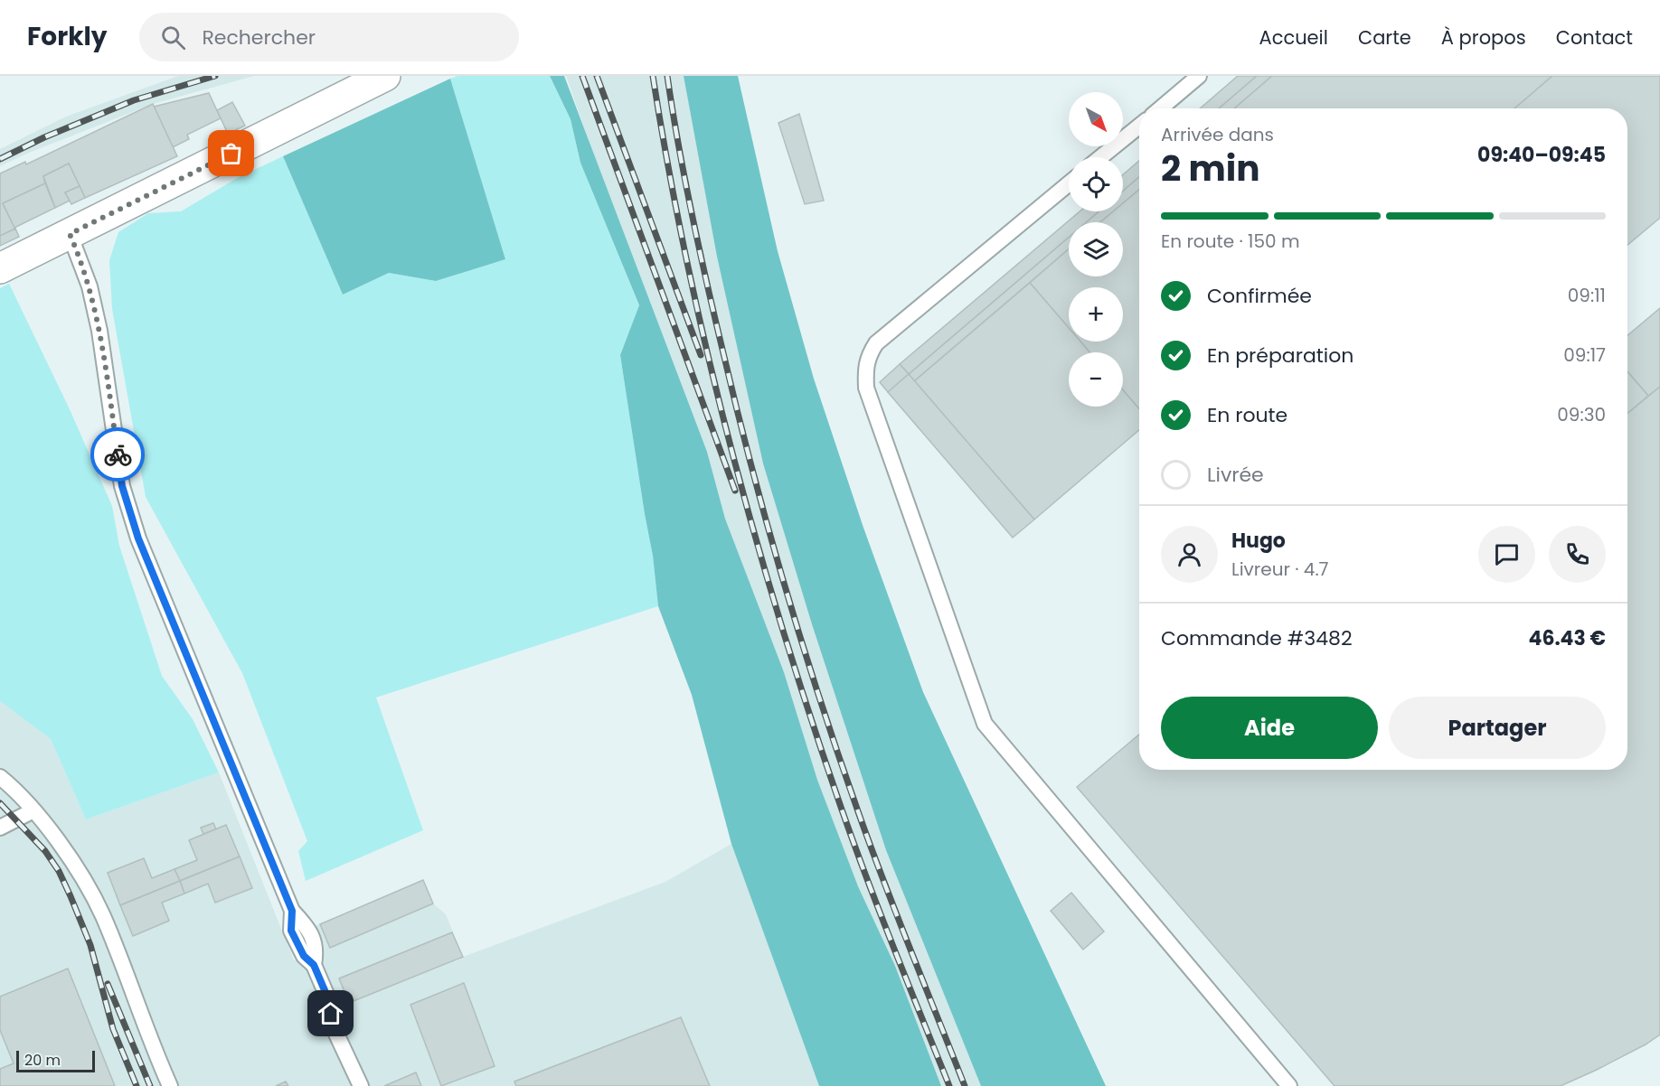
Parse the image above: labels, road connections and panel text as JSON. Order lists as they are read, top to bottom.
{
  "scale_bar": "20 m",
  "north": "bottom right",
  "page": {
    "header": "Forkly",
    "search": "Rechercher",
    "nav": [
      "Accueil",
      "Carte",
      "À propos",
      "Contact"
    ],
    "map_buttons": ["+", "−"],
    "heading": ["2 min", "Arrivée dans", "09:40–09:45"],
    "panel": [
      "Hugo",
      "Livreur · 4.7",
      "Commande #3482",
      "46.43 €"
    ],
    "bar": "En route · 150 m",
    "list": [
      ["Confirmée", "09:11"],
      ["En préparation", "09:17"],
      ["En route", "09:30"],
      "Livrée"
    ],
    "buttons": ["Aide", "Partager"],
    "scale": "20 m"
  }
}
